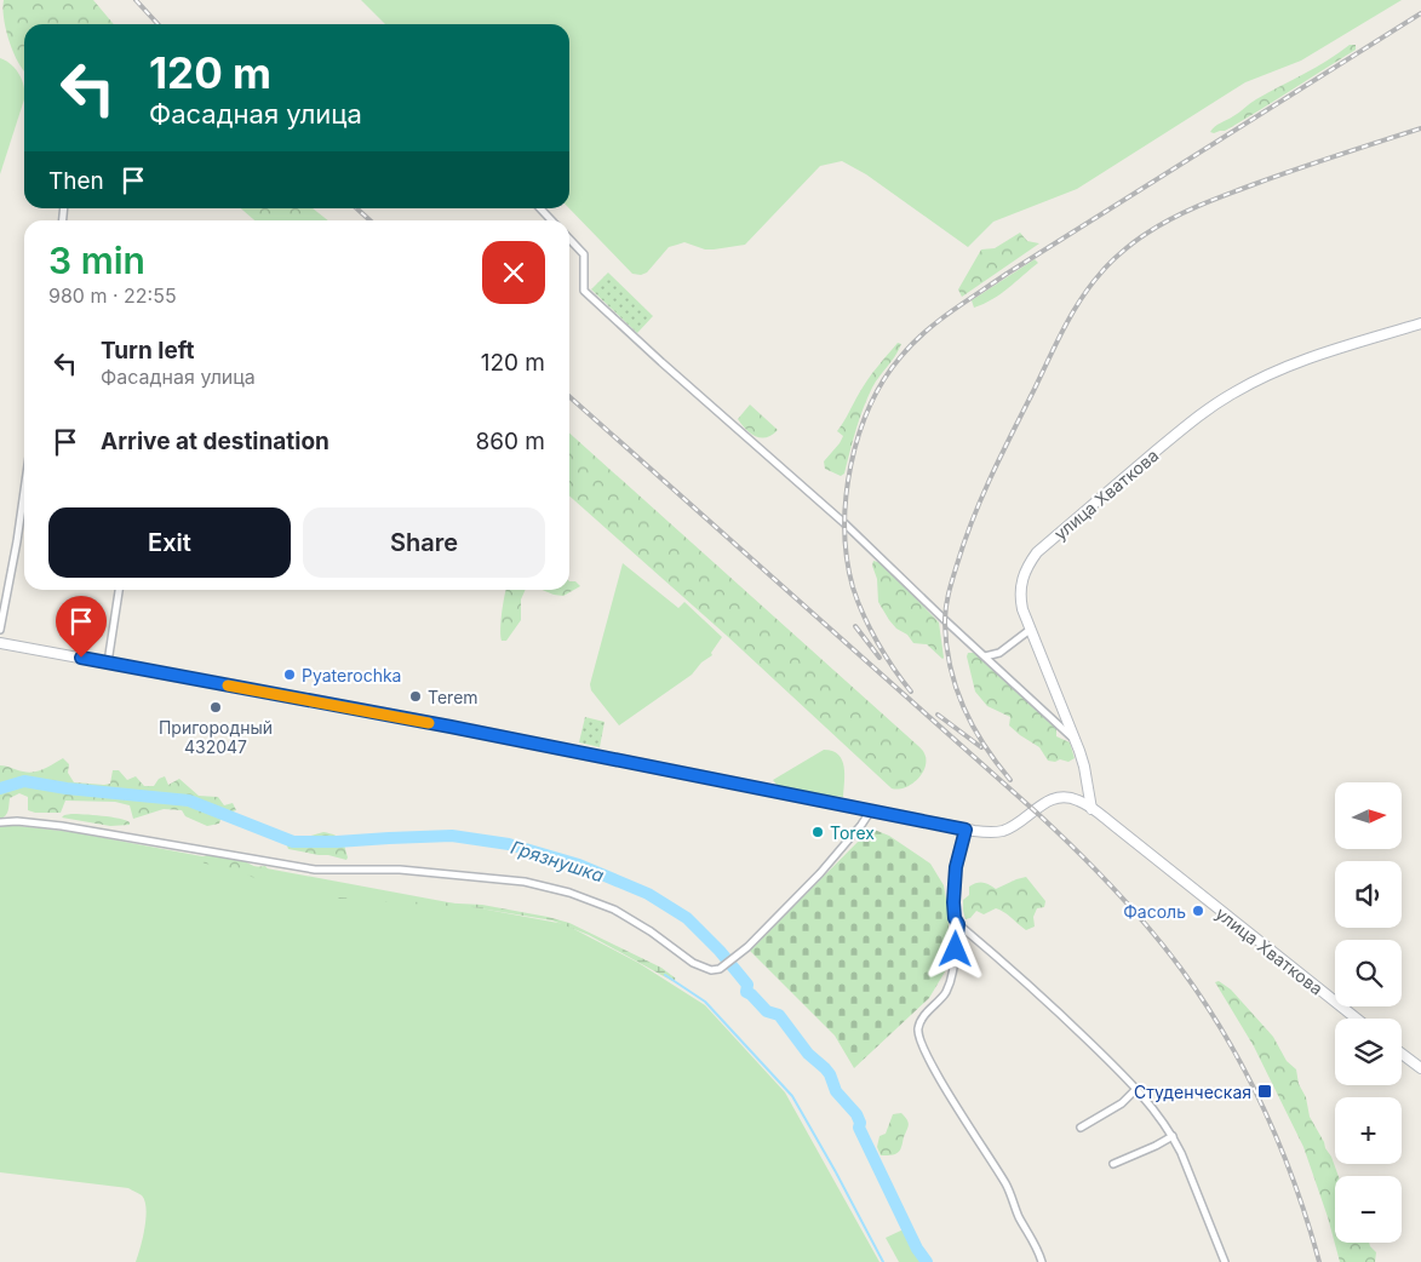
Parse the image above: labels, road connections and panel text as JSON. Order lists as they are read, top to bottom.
{
  "streets": {
    "main road": ["улица Хваткова"]
  },
  "water": ["Грязнушка"],
  "places": {
    "other": [
      "Pyaterochka",
      "Terem",
      "Пригородный 432047",
      "Torex",
      "Фасоль"
    ],
    "transit": ["Студенческая"]
  },
  "north": "right",
  "page": {
    "turn": ["120 m", "Фасадная улица"],
    "then": "Then",
    "heading": ["3 min", "980 m · 22:55"],
    "list": [
      {
        "name": "Turn left",
        "note": "Фасадная улица",
        "value": "120 m"
      },
      {
        "name": "Arrive at destination",
        "value": "860 m"
      }
    ],
    "buttons": ["Exit", "Share"],
    "map_buttons": ["+", "−"]
  }
}
